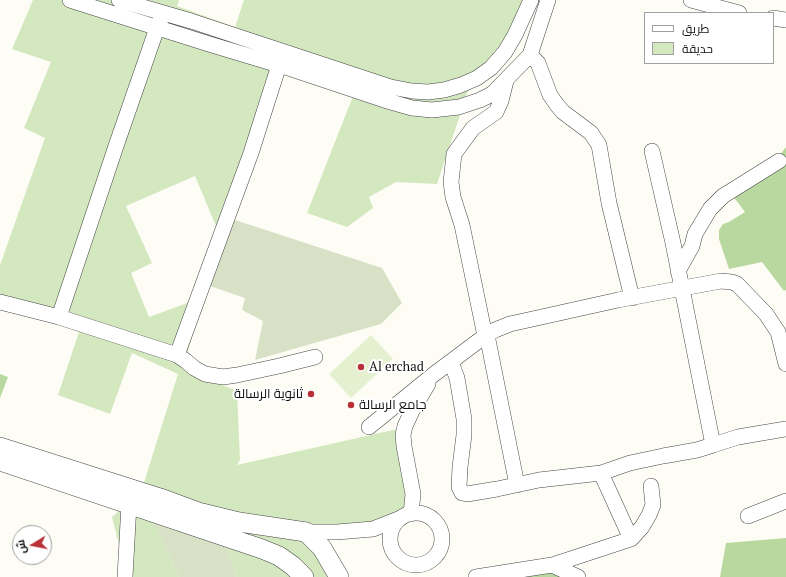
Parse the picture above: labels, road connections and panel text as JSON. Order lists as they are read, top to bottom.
{
  "places": ["Al erchad", "ثانوية الرسالة", "جامع الرسالة"],
  "legend": ["طريق", "حديقة"],
  "north": "left"
}
